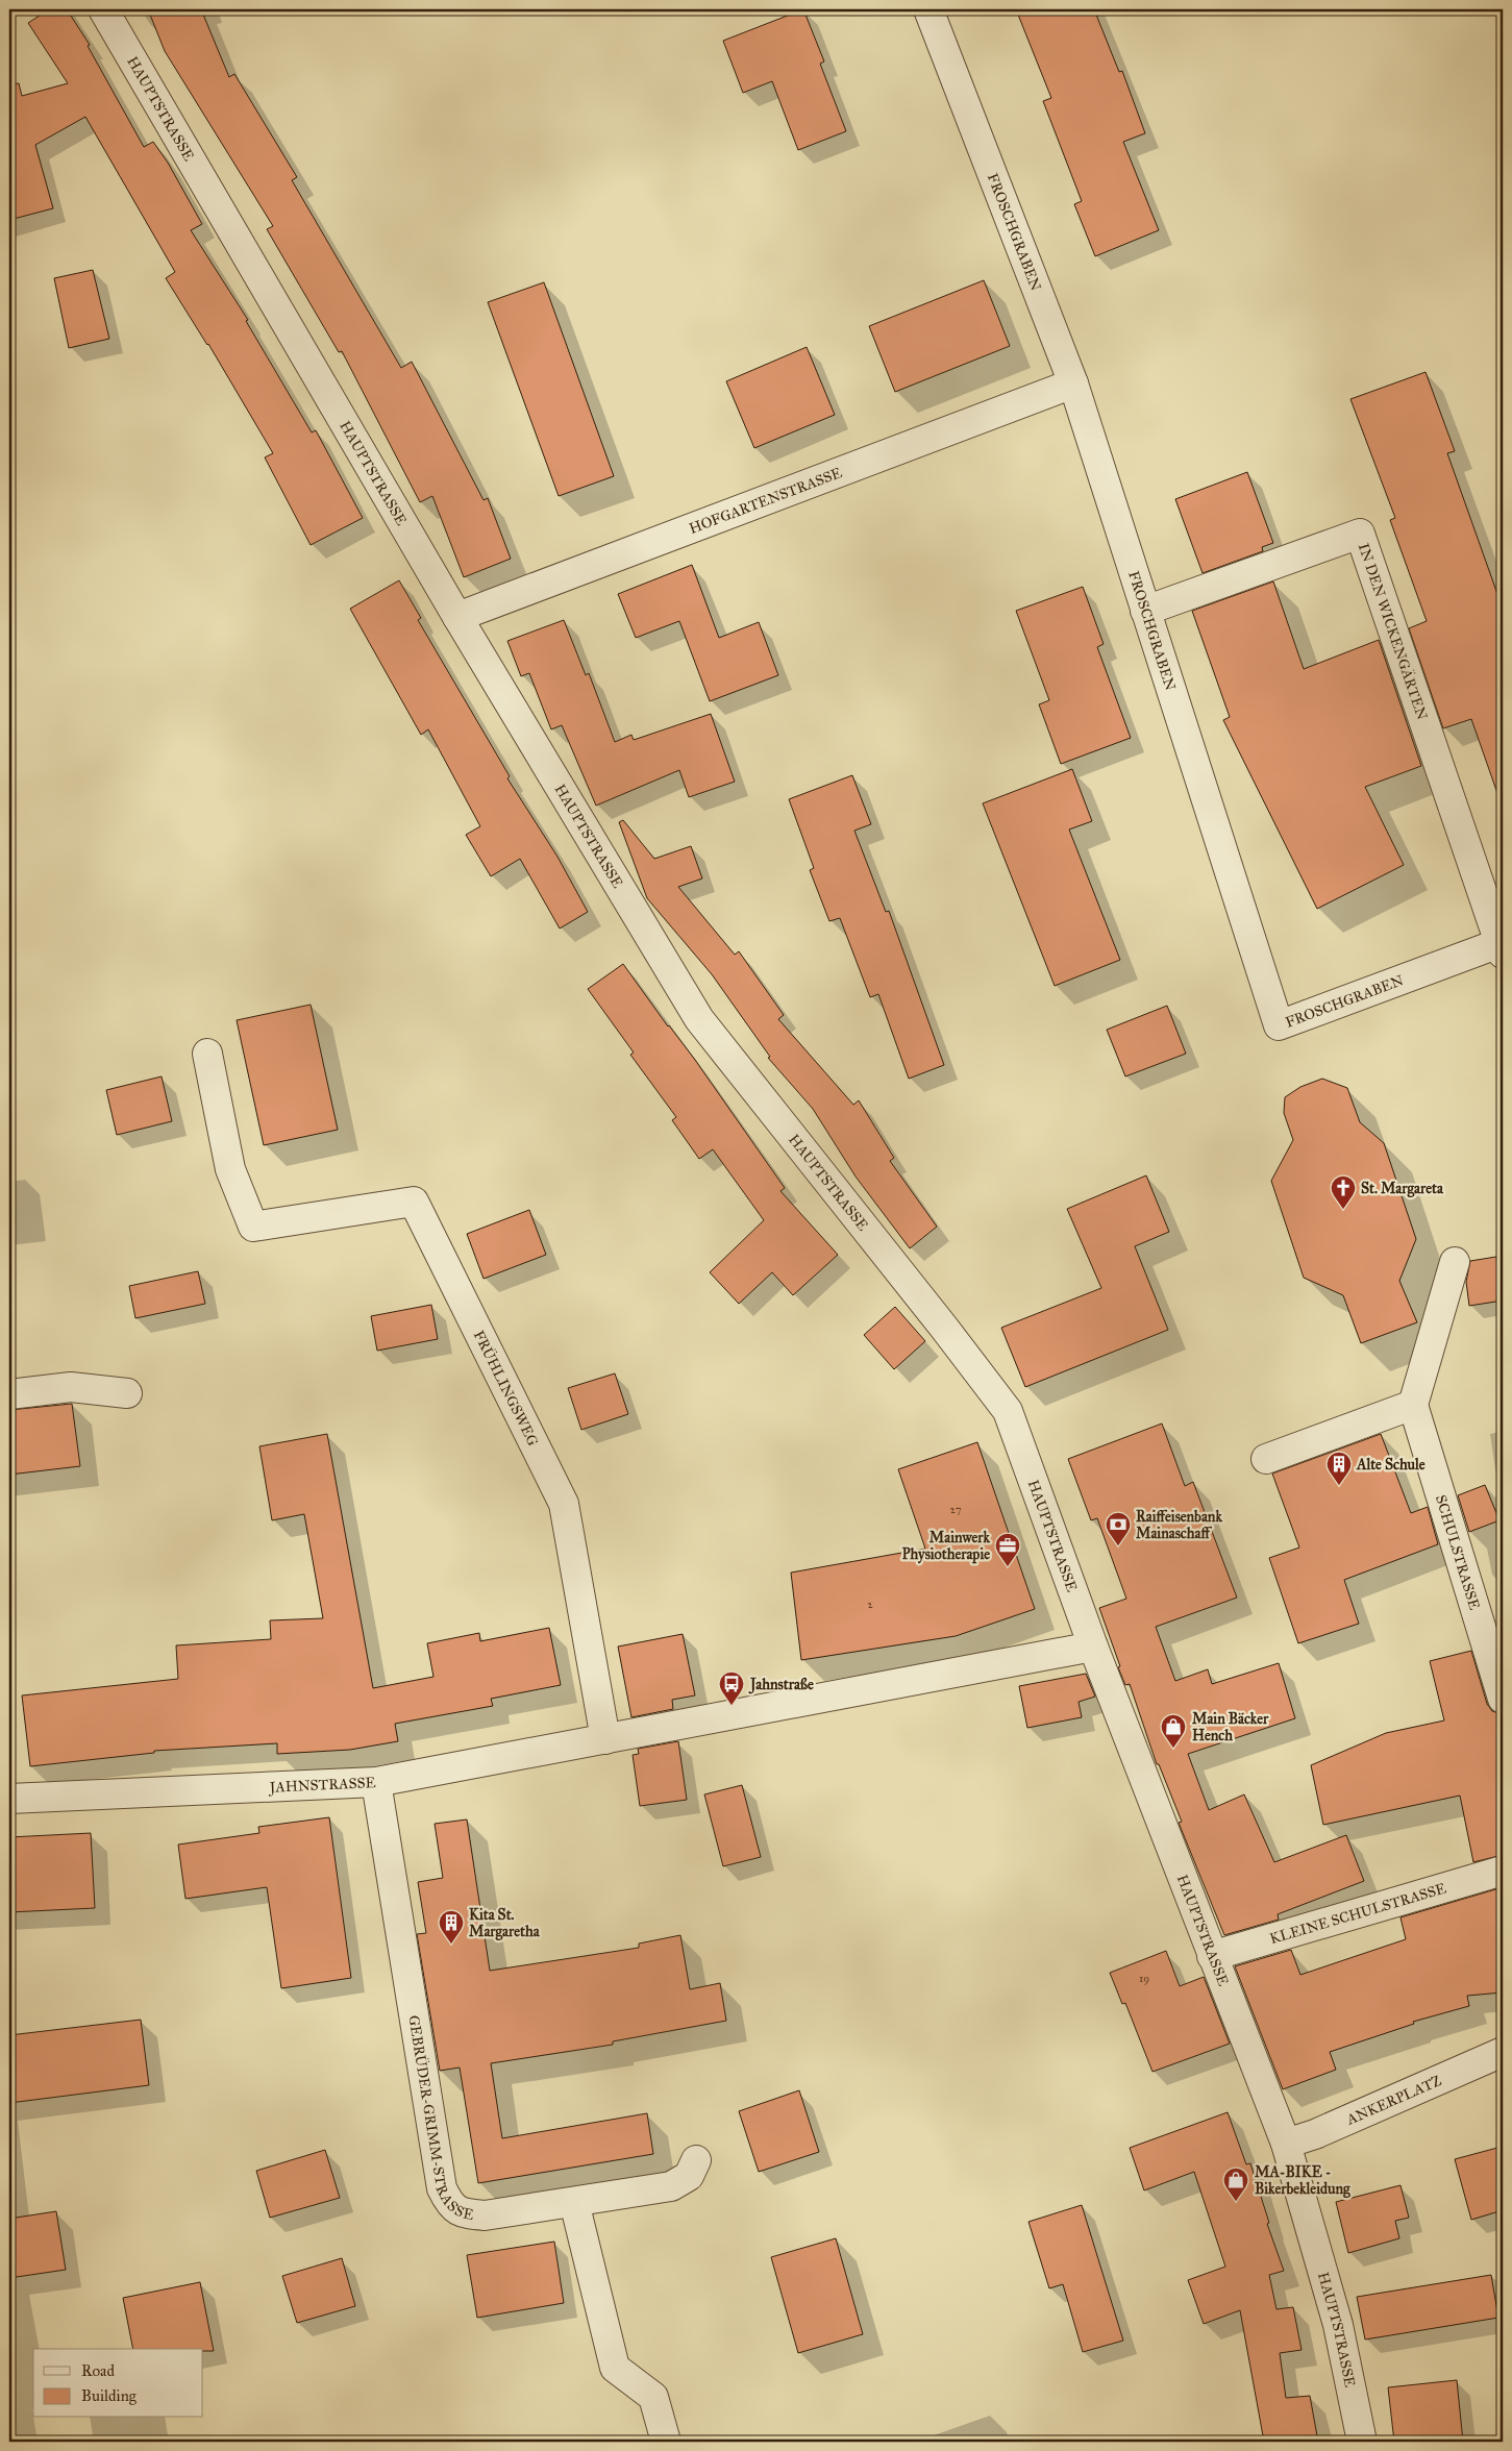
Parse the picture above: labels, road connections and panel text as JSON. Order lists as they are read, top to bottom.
{
  "streets": {
    "street": [
      "HAUPTSTRASSE",
      "FROSCHGRABEN",
      "HOFGARTENSTRASSE",
      "IN DEN WICKENGÄRTEN",
      "FRÜHLINGSWEG",
      "SCHULSTRASSE",
      "JAHNSTRASSE",
      "KLEINE SCHULSTRASSE",
      "ANKERPLATZ",
      "GEBRÜDER-GRIMM-STRASSE"
    ]
  },
  "crossings": [
    ["HAUPTSTRASSE", "HOFGARTENSTRASSE"],
    ["HAUPTSTRASSE", "JAHNSTRASSE"],
    ["HAUPTSTRASSE", "KLEINE SCHULSTRASSE"],
    ["HAUPTSTRASSE", "ANKERPLATZ"],
    ["FROSCHGRABEN", "HOFGARTENSTRASSE"],
    ["FROSCHGRABEN", "IN DEN WICKENGÄRTEN"],
    ["FRÜHLINGSWEG", "JAHNSTRASSE"],
    ["JAHNSTRASSE", "GEBRÜDER-GRIMM-STRASSE"]
  ],
  "places": {
    "church": ["St. Margareta"],
    "building": ["Alte Schule", "Kita St. Margaretha"],
    "bank": ["Raiffeisenbank Mainaschaff"],
    "office": ["Mainwerk Physiotherapie"],
    "bus stop": ["Jahnstraße"],
    "shop": ["Main Bäcker Hench", "MA-BIKE - Bikerbekleidung"]
  },
  "house_numbers": ["27", "2", "19"],
  "legend": ["Road", "Building"]
}
